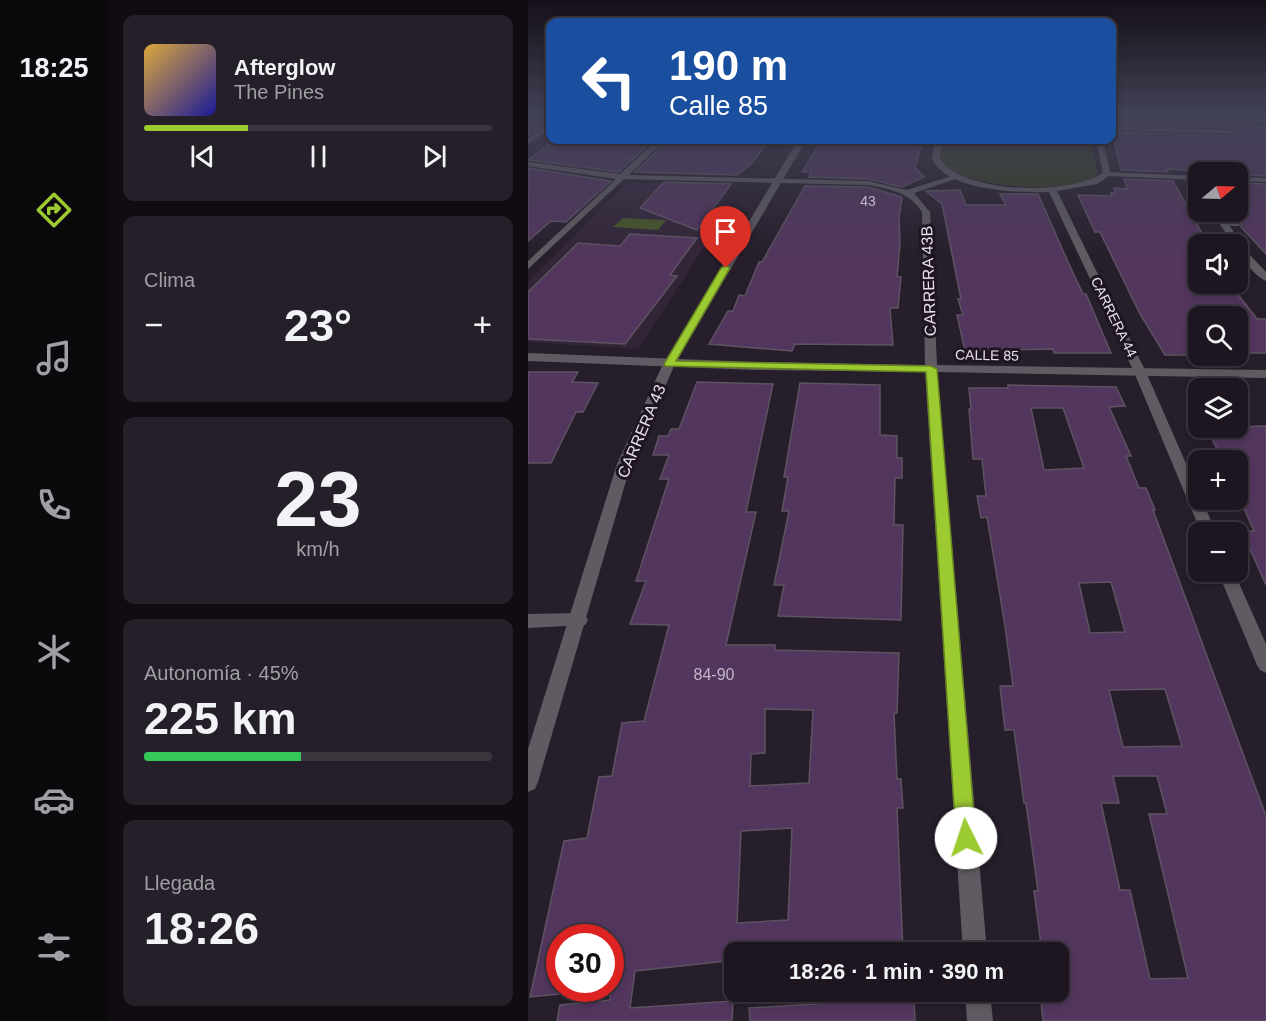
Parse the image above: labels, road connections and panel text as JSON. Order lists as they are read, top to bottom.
{
  "streets": {
    "street": [
      "CARRERA 43B",
      "CARRERA 44",
      "CALLE 85",
      "CARRERA 43"
    ]
  },
  "crossings": [
    ["CARRERA 43B", "CALLE 85"],
    ["CARRERA 44", "CALLE 85"],
    ["CALLE 85", "CARRERA 43"]
  ],
  "house_numbers": ["43", "84-90"],
  "north": "right",
  "page": {
    "tabs": "18:25",
    "turn": ["190 m", "Calle 85"],
    "song": ["Afterglow", "The Pines"],
    "map_buttons": ["+", "−"],
    "tile": [
      "Clima",
      ["23", "km/h"],
      ["Autonomía · 45%", "225 km"],
      ["Llegada", "18:26"]
    ],
    "heat": ["−", "23°", "+"],
    "limit": "30",
    "trip": "18:26 · 1 min · 390 m"
  }
}
